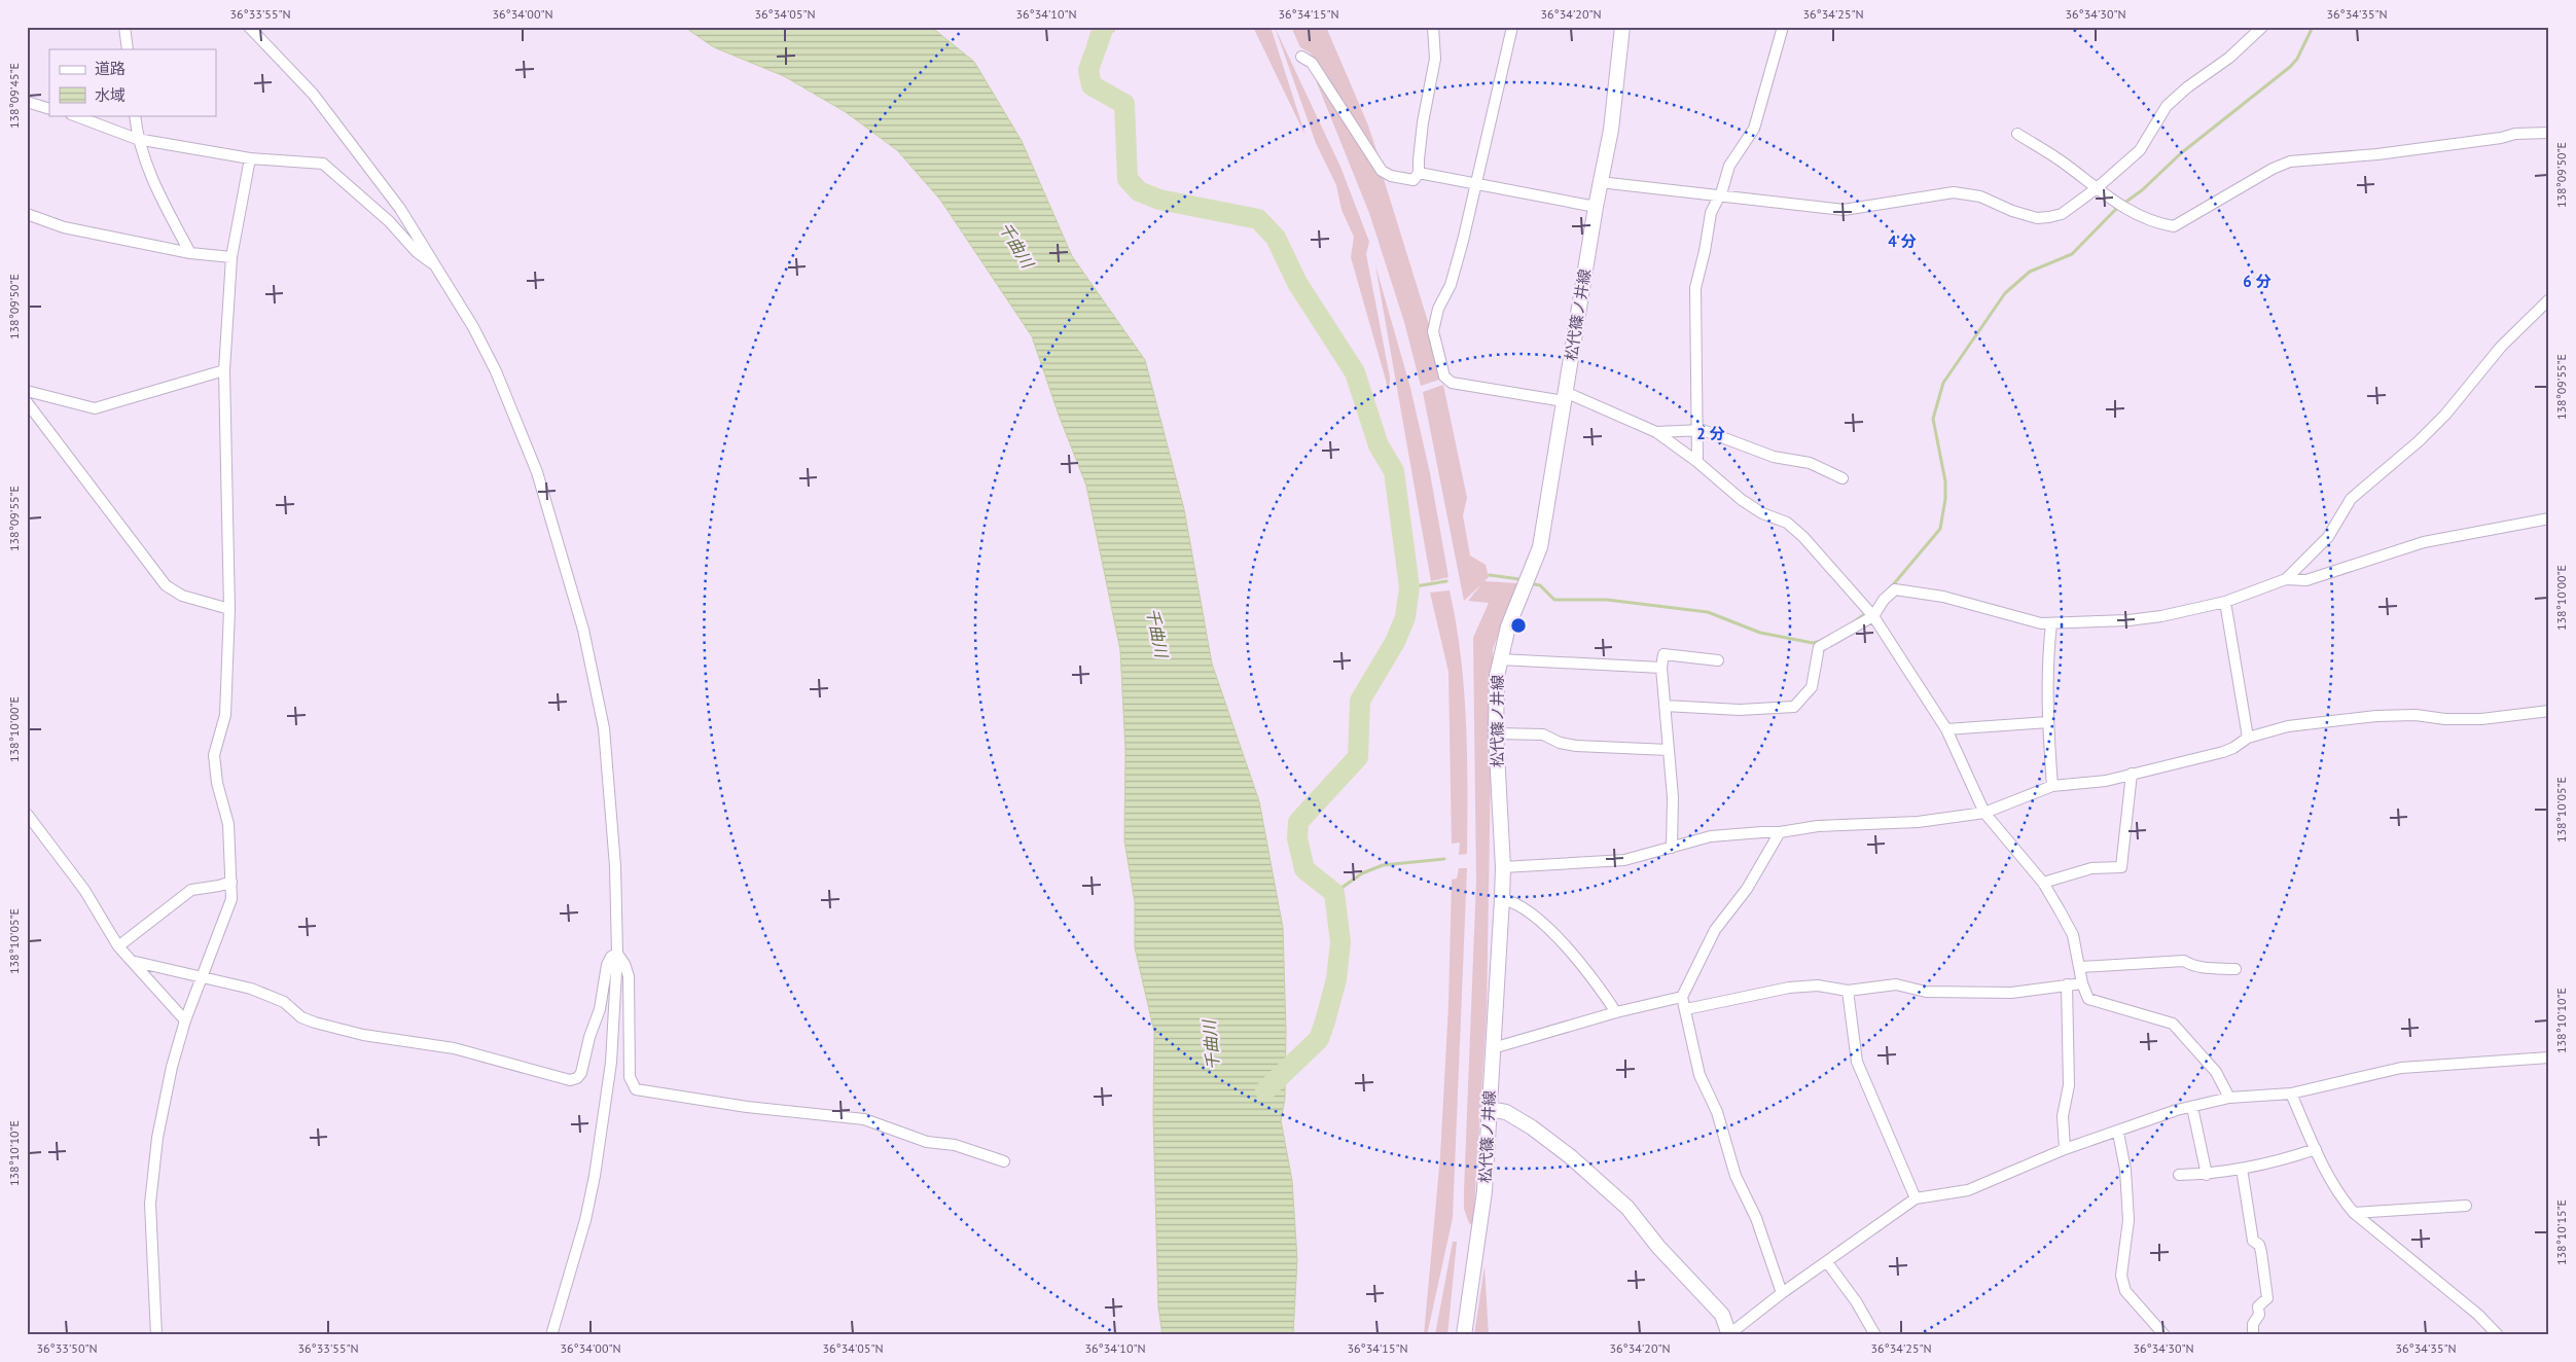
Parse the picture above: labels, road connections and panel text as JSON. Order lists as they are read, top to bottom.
{
  "streets": {
    "main road": ["松代篠ノ井線"]
  },
  "water": ["千曲川"],
  "legend": ["道路", "水域"],
  "coordinates": [
    "36°33'55\"N",
    "36°34'00\"N",
    "36°34'05\"N",
    "36°34'10\"N",
    "36°34'15\"N",
    "36°34'20\"N",
    "36°34'25\"N",
    "36°34'30\"N",
    "36°34'35\"N",
    "138°09'45\"E",
    "138°09'50\"E",
    "138°09'55\"E",
    "138°10'00\"E",
    "138°10'05\"E",
    "138°10'10\"E",
    "138°10'15\"E",
    "36°33'50\"N"
  ],
  "rings": ["4 分", "6 分", "2 分"]
}
